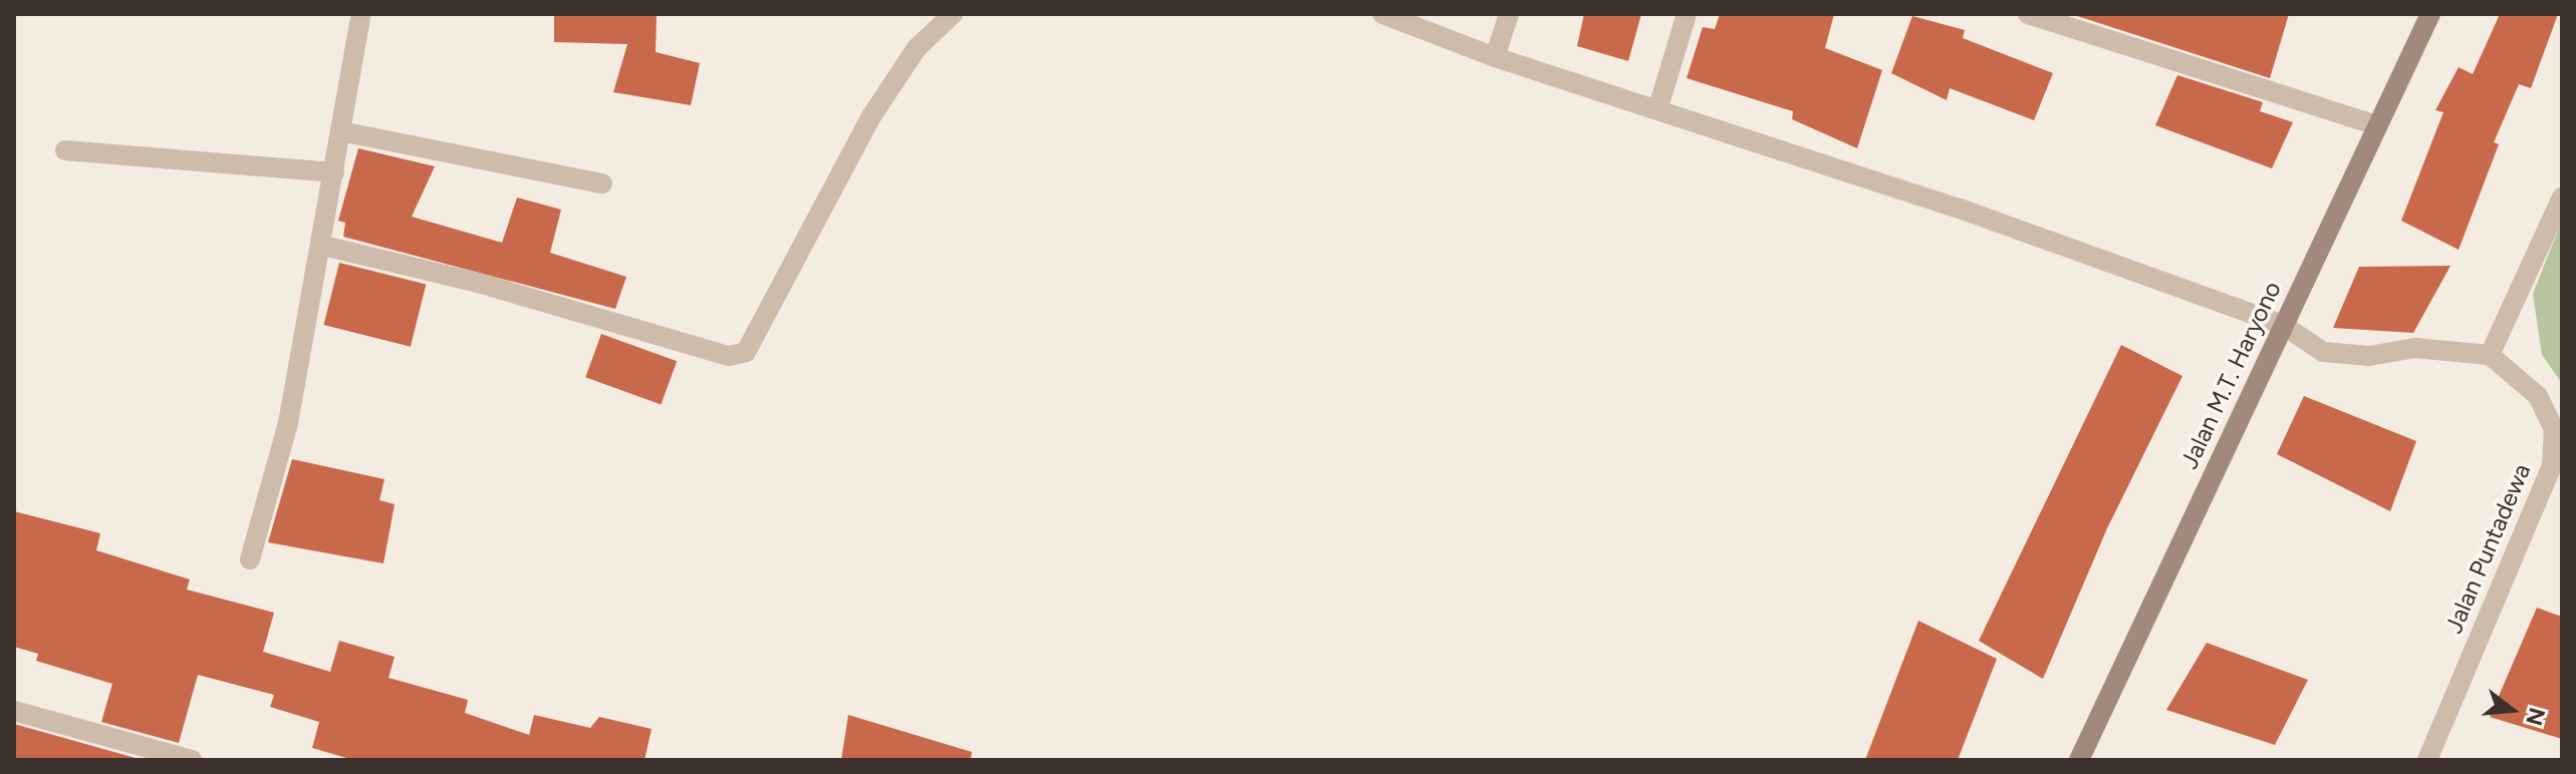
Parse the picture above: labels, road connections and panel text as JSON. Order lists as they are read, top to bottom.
{
  "streets": {
    "main road": ["Jalan M.T. Haryono"],
    "street": ["Jalan Puntadewa"]
  },
  "north": "right"
}
